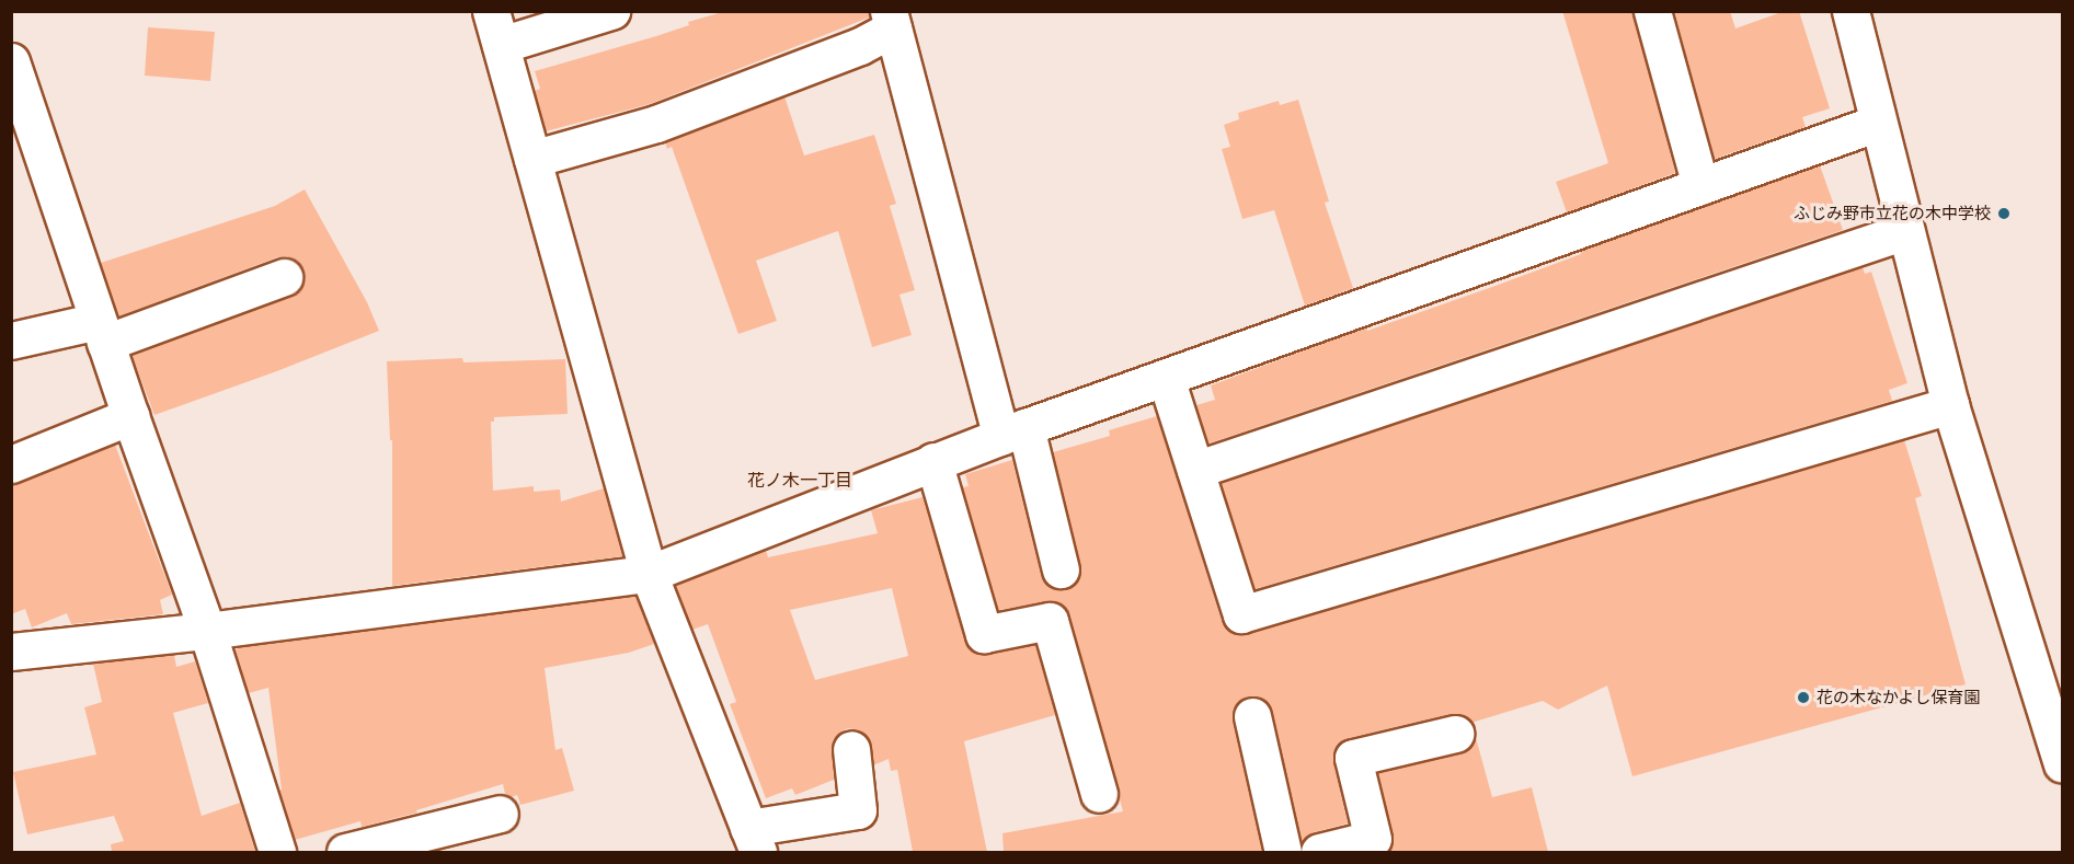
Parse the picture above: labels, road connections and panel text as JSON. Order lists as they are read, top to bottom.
{
  "districts": ["花ノ木一丁目"],
  "places": ["ふじみ野市立花の木中学校", "花の木なかよし保育園"]
}
